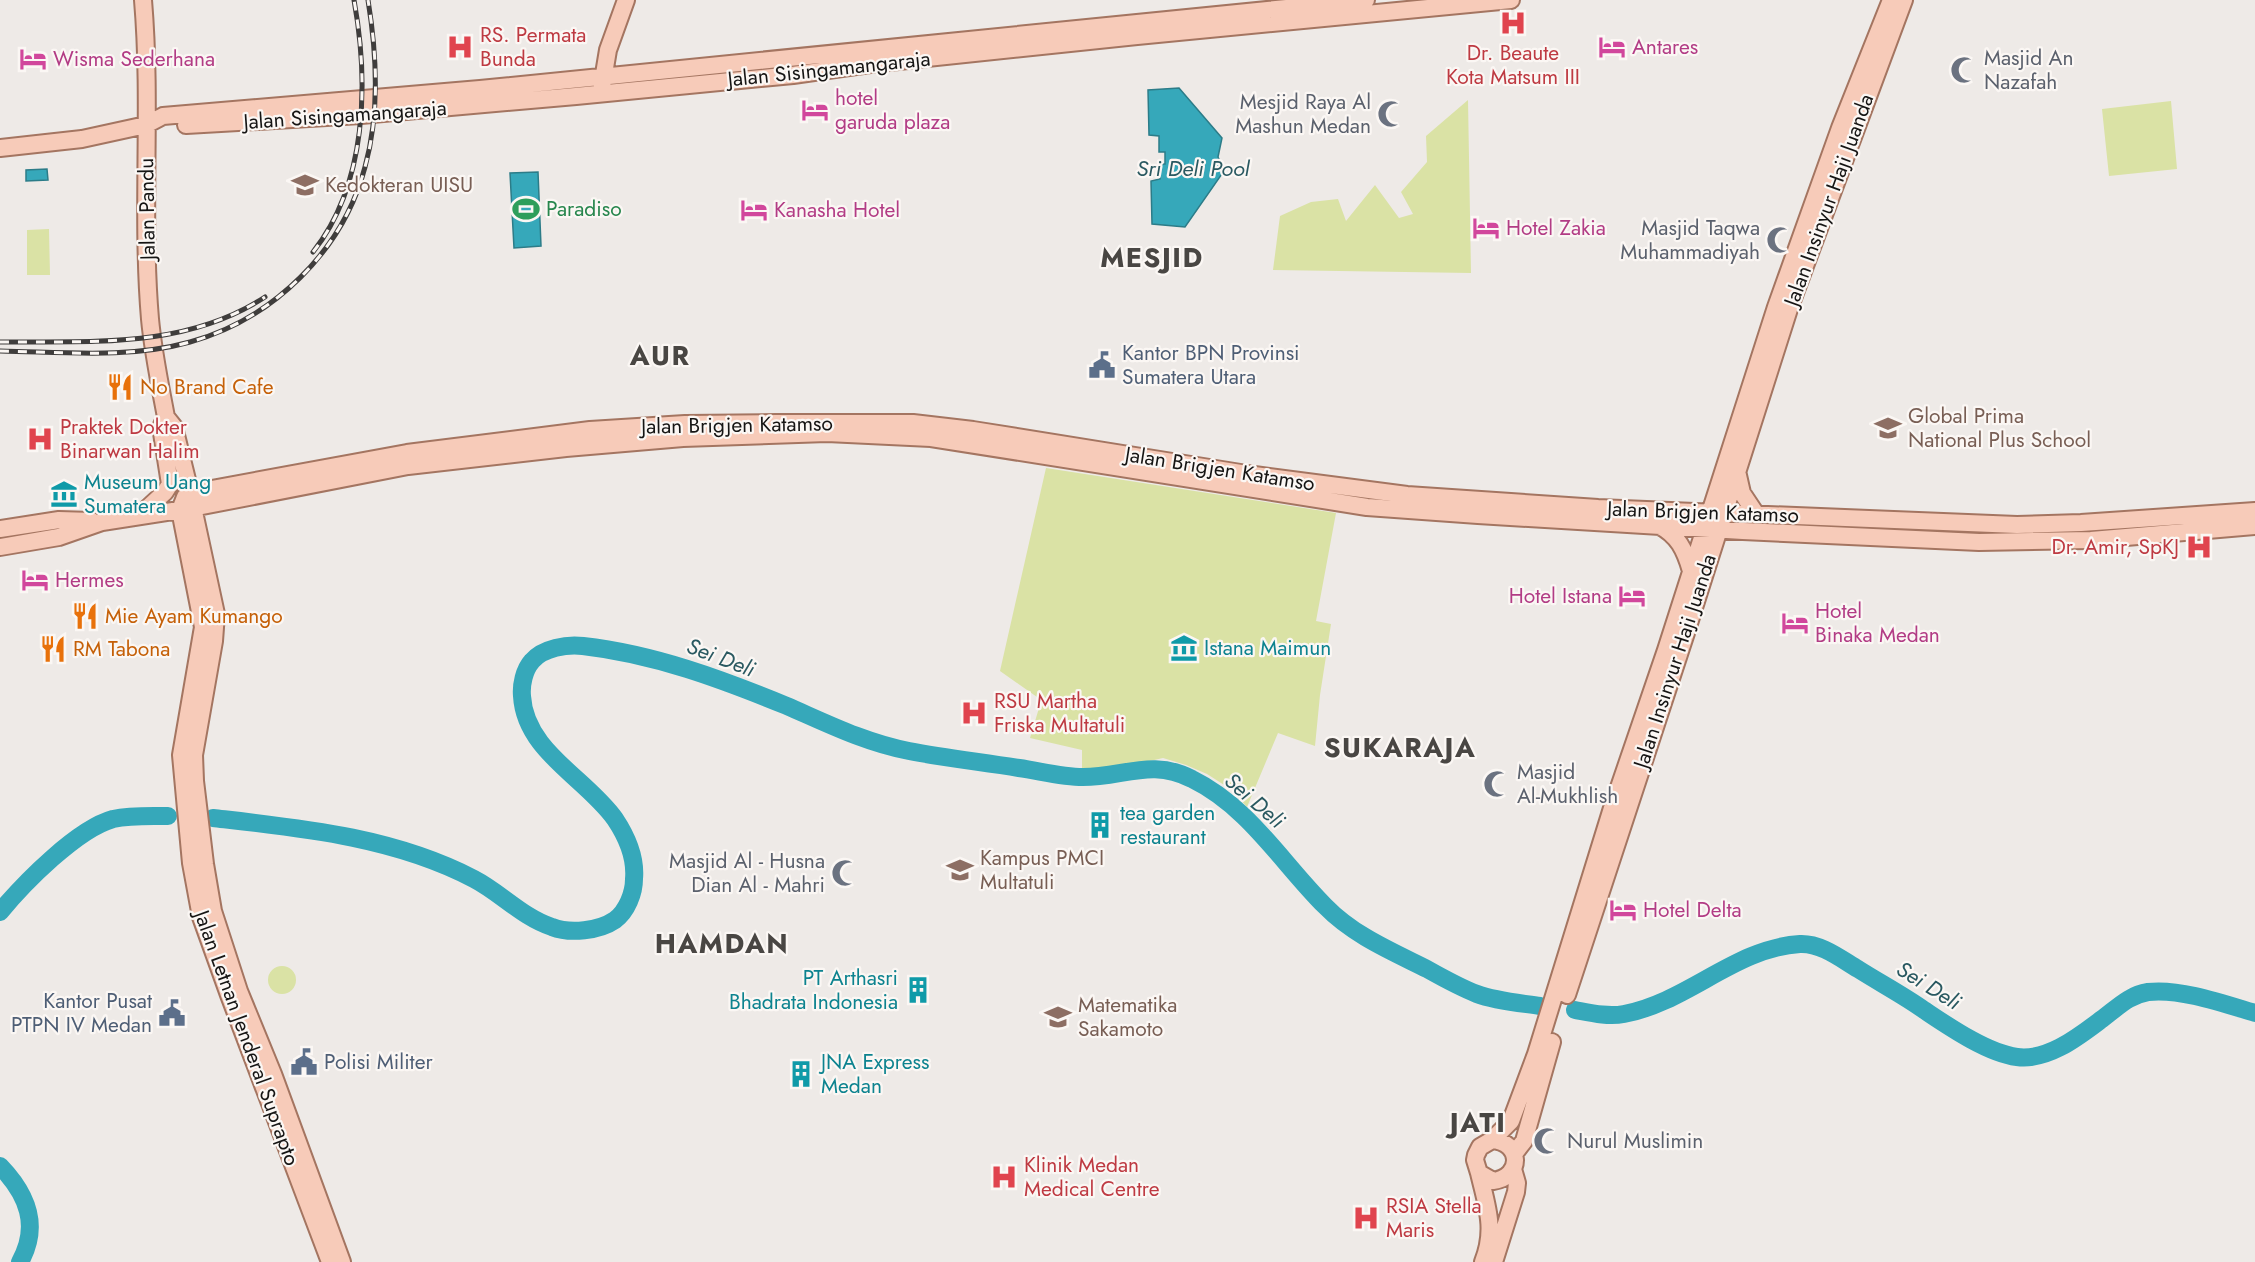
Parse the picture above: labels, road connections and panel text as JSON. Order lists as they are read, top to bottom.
{
  "streets": {
    "main road": [
      "Jalan Sisingamangaraja",
      "Jalan Insinyur Haji Juanda",
      "Jalan Pandu",
      "Jalan Brigjen Katamso",
      "Jalan Letnan Jenderal Suprapto"
    ]
  },
  "crossings": [
    ["Jalan Sisingamangaraja", "Jalan Pandu"],
    ["Jalan Insinyur Haji Juanda", "Jalan Brigjen Katamso"],
    ["Jalan Pandu", "Jalan Brigjen Katamso"],
    ["Jalan Pandu", "Jalan Letnan Jenderal Suprapto"],
    ["Jalan Brigjen Katamso", "Jalan Letnan Jenderal Suprapto"]
  ],
  "districts": [
    "MESJID",
    "AUR",
    "SUKARAJA",
    "HAMDAN",
    "JATI"
  ],
  "water": ["Sri Deli Pool", "Sei Deli"],
  "places": {
    "hospital": [
      "Dr. Beaute Kota Matsum III",
      "RS. Permata Bunda",
      "Praktek Dokter Binarwan Halim",
      "Dr. Amir, SpKJ",
      "RSU Martha Friska Multatuli",
      "Klinik Medan Medical Centre",
      "RSIA Stella Maris"
    ],
    "hotel": [
      "Antares",
      "Wisma Sederhana",
      "hotel garuda plaza",
      "Kanasha Hotel",
      "Hotel Zakia",
      "Hermes",
      "Hotel Istana",
      "Hotel Binaka Medan",
      "Hotel Delta"
    ],
    "mosque": [
      "Masjid An Nazafah",
      "Mesjid Raya Al Mashun Medan",
      "Masjid Taqwa Muhammadiyah",
      "Masjid Al-Mukhlish",
      "Masjid Al - Husna Dian Al - Mahri",
      "Nurul Muslimin"
    ],
    "school or university": [
      "Kedokteran UISU",
      "Global Prima National Plus School",
      "Kampus PMCI Multatuli",
      "Matematika Sakamoto"
    ],
    "sports": ["Paradiso"],
    "public building": ["Kantor BPN Provinsi Sumatera Utara", "Kantor Pusat PTPN IV Medan", "Polisi Militer"],
    "restaurant": ["No Brand Cafe", "Mie Ayam Kumango", "RM Tabona"],
    "museum": ["Museum Uang Sumatera", "Istana Maimun"],
    "building": ["tea garden restaurant", "PT Arthasri Bhadrata Indonesia", "JNA Express Medan"]
  }
}
